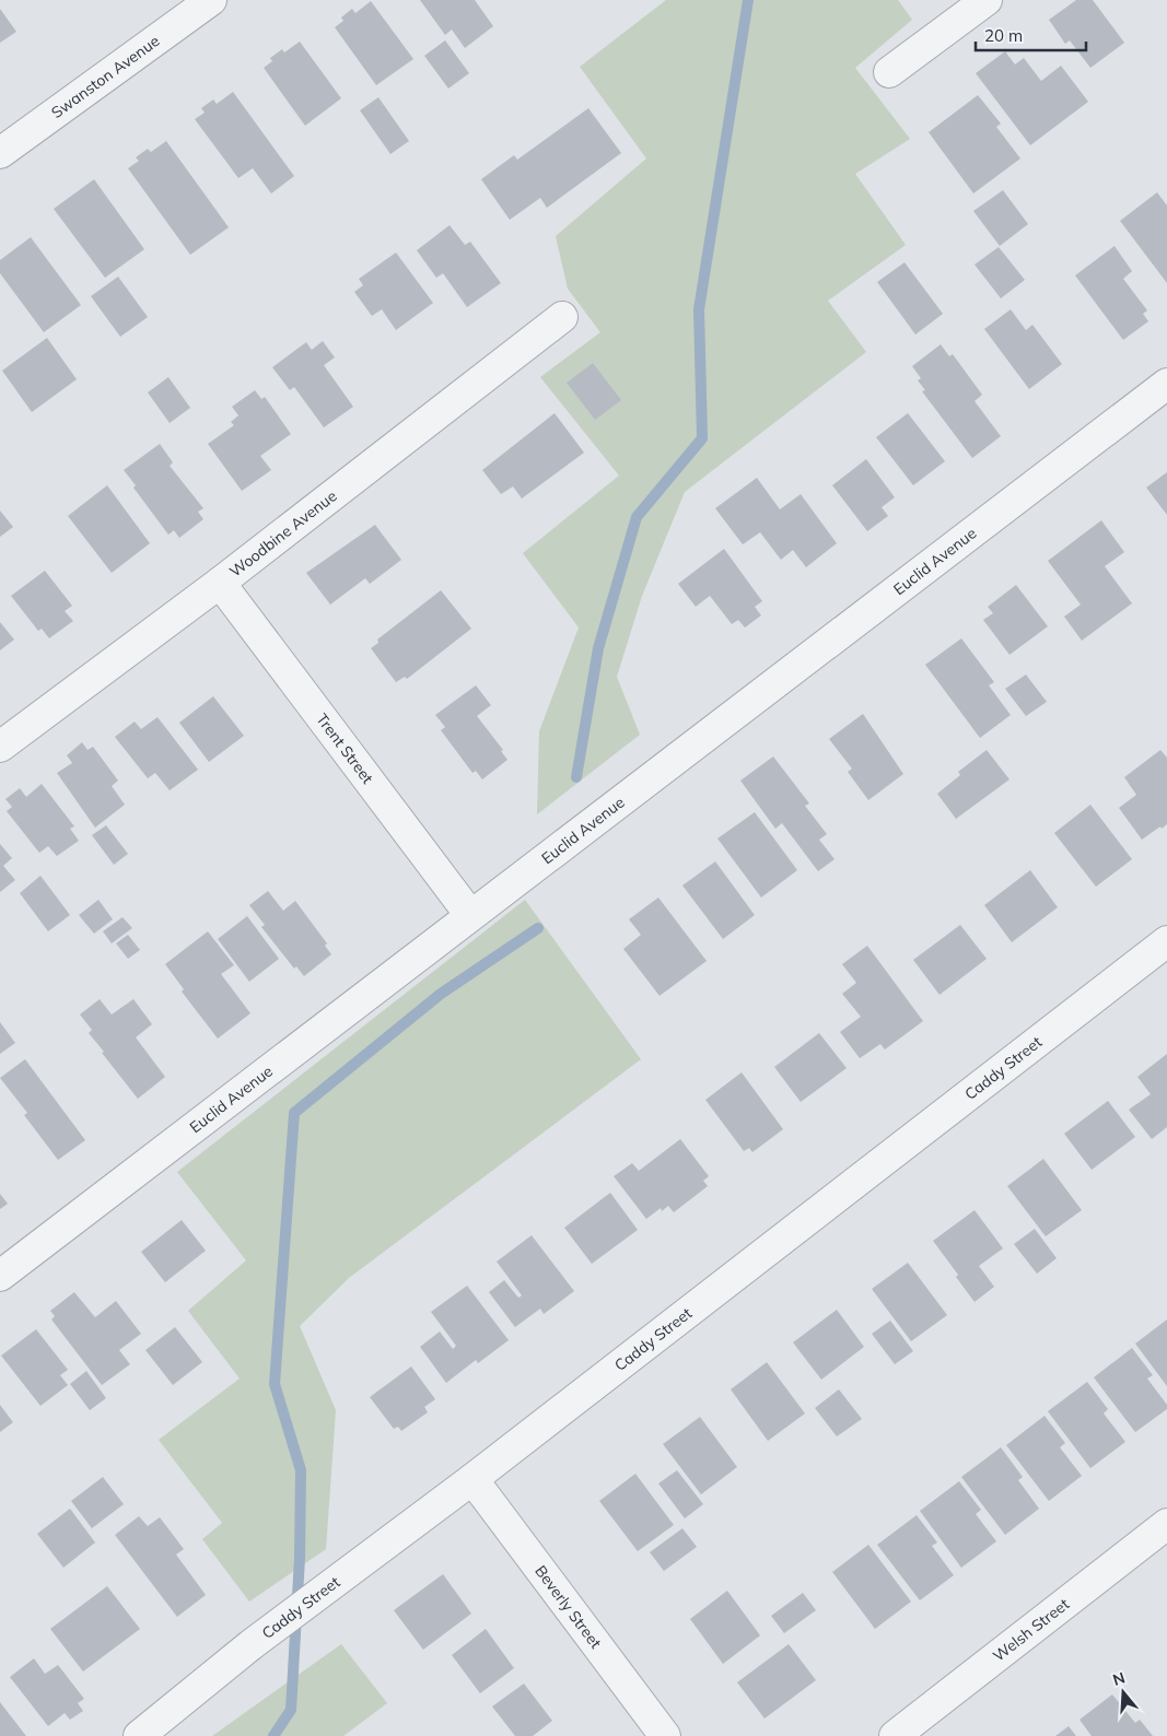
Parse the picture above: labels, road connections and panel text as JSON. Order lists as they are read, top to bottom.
{
  "streets": {
    "street": [
      "Swanston Avenue",
      "Woodbine Avenue",
      "Euclid Avenue",
      "Trent Street",
      "Caddy Street",
      "Beverly Street",
      "Welsh Street"
    ]
  },
  "crossings": [
    ["Woodbine Avenue", "Trent Street"],
    ["Euclid Avenue", "Trent Street"],
    ["Caddy Street", "Beverly Street"]
  ],
  "scale_bar": "20 m",
  "north": "top"
}
